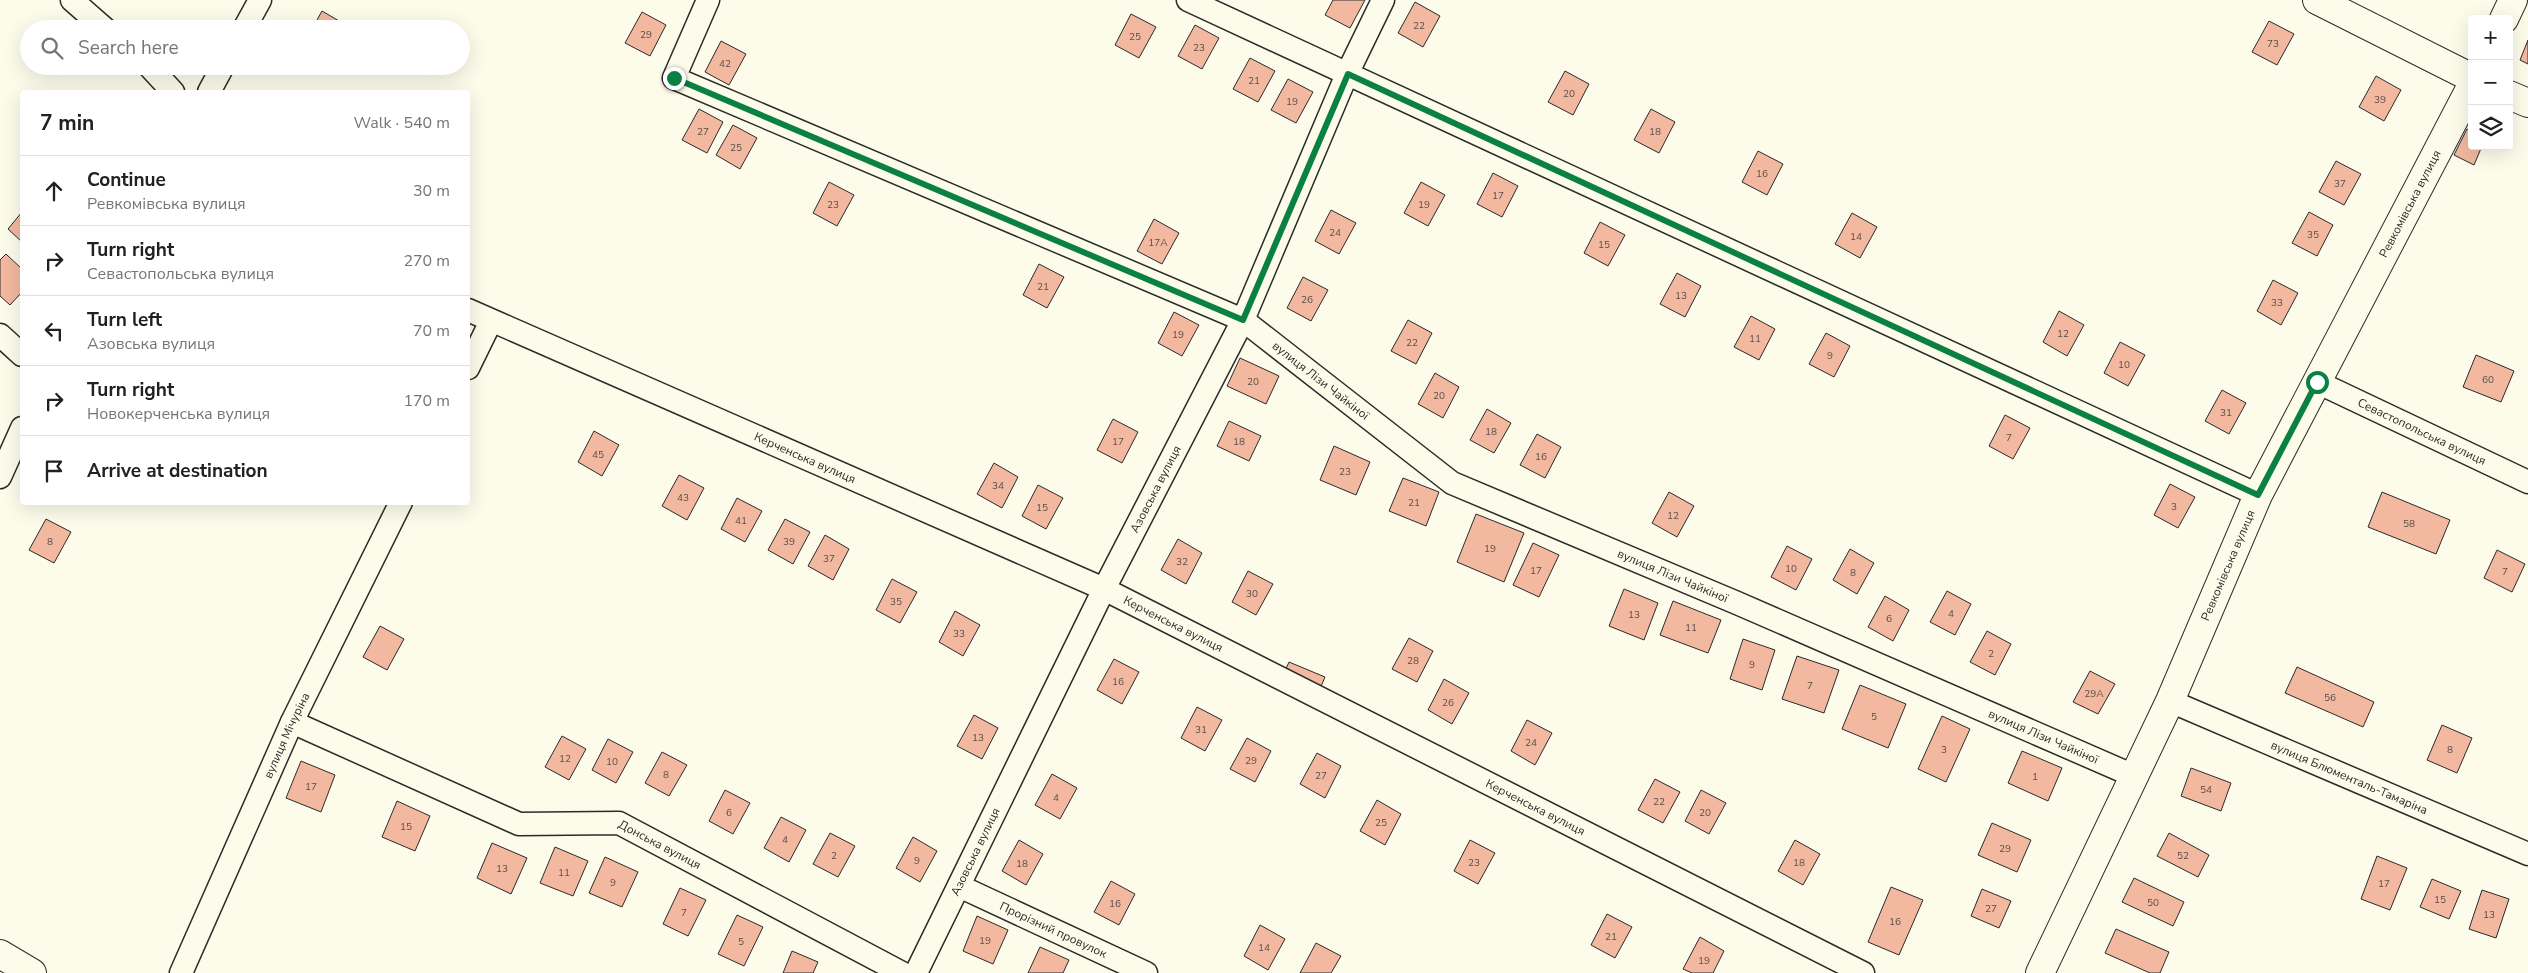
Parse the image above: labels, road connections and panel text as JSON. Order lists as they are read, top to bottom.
{
  "streets": {
    "street": [
      "Ревкомівська вулиця",
      "вулиця Лізи Чайкіної",
      "Севастопольська вулиця",
      "Керченська вулиця",
      "Азовська вулиця",
      "вулиця Мічуріна",
      "вулиця Блюменталь-Тамаріна",
      "Донська вулиця",
      "Прорізний провулок"
    ]
  },
  "crossings": [
    ["Ревкомівська вулиця", "вулиця Лізи Чайкіної"],
    ["Ревкомівська вулиця", "Севастопольська вулиця"],
    ["Ревкомівська вулиця", "вулиця Блюменталь-Тамаріна"],
    ["вулиця Лізи Чайкіної", "Азовська вулиця"],
    ["Керченська вулиця", "Азовська вулиця"],
    ["Азовська вулиця", "Прорізний провулок"],
    ["вулиця Мічуріна", "Донська вулиця"]
  ],
  "house_numbers": [
    "22",
    "29",
    "25",
    "73",
    "23",
    "42",
    "21",
    "20",
    "39",
    "19",
    "27",
    "18",
    "25",
    "16",
    "37",
    "17",
    "23",
    "19",
    "24",
    "35",
    "14",
    "17А",
    "15",
    "21",
    "13",
    "26",
    "33",
    "12",
    "19",
    "11",
    "22",
    "9",
    "10",
    "60",
    "20",
    "20",
    "31",
    "18",
    "7",
    "17",
    "18",
    "45",
    "16",
    "23",
    "34",
    "43",
    "21",
    "3",
    "15",
    "12",
    "41",
    "58",
    "8",
    "39",
    "19",
    "37",
    "32",
    "10",
    "17",
    "7",
    "8",
    "30",
    "35",
    "4",
    "13",
    "6",
    "11",
    "33",
    "2",
    "28",
    "9",
    "16",
    "7",
    "29А",
    "56",
    "26",
    "5",
    "31",
    "13",
    "24",
    "3",
    "8",
    "12",
    "29",
    "10",
    "8",
    "27",
    "1",
    "17",
    "54",
    "4",
    "22",
    "6",
    "20",
    "25",
    "15",
    "4",
    "29",
    "2",
    "52",
    "9",
    "23",
    "18",
    "18",
    "13",
    "11",
    "9",
    "17",
    "15",
    "50",
    "16",
    "27",
    "7",
    "13",
    "16",
    "21",
    "19",
    "5",
    "14",
    "19"
  ],
  "page": {
    "map_buttons": ["+", "−"],
    "search": "Search here",
    "heading": ["7 min", "Walk · 540 m"],
    "list": [
      ["Continue", "Ревкомівська вулиця", "30 m"],
      ["Turn right", "Севастопольська вулиця", "270 m"],
      ["Turn left", "Азовська вулиця", "70 m"],
      ["Turn right", "Новокерченська вулиця", "170 m"],
      "Arrive at destination"
    ]
  }
}
